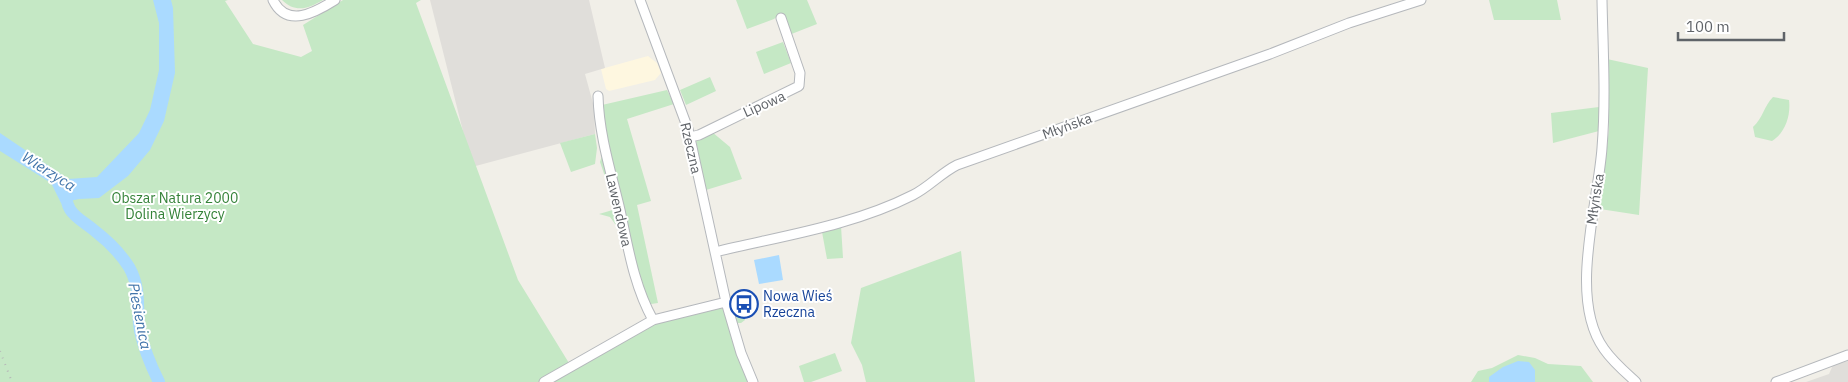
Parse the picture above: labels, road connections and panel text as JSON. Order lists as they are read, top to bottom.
{
  "streets": {
    "street": [
      "Lipowa",
      "Młyńska",
      "Rzeczna",
      "Lawendowa"
    ]
  },
  "crossings": [
    ["Lipowa", "Rzeczna"],
    ["Młyńska", "Rzeczna"]
  ],
  "water": ["Wierzyca", "Piesienica"],
  "parks": ["Obszar Natura 2000 Dolina Wierzycy"],
  "places": {
    "bus stop": ["Nowa Wieś Rzeczna"]
  },
  "scale_bar": "100 m"
}
